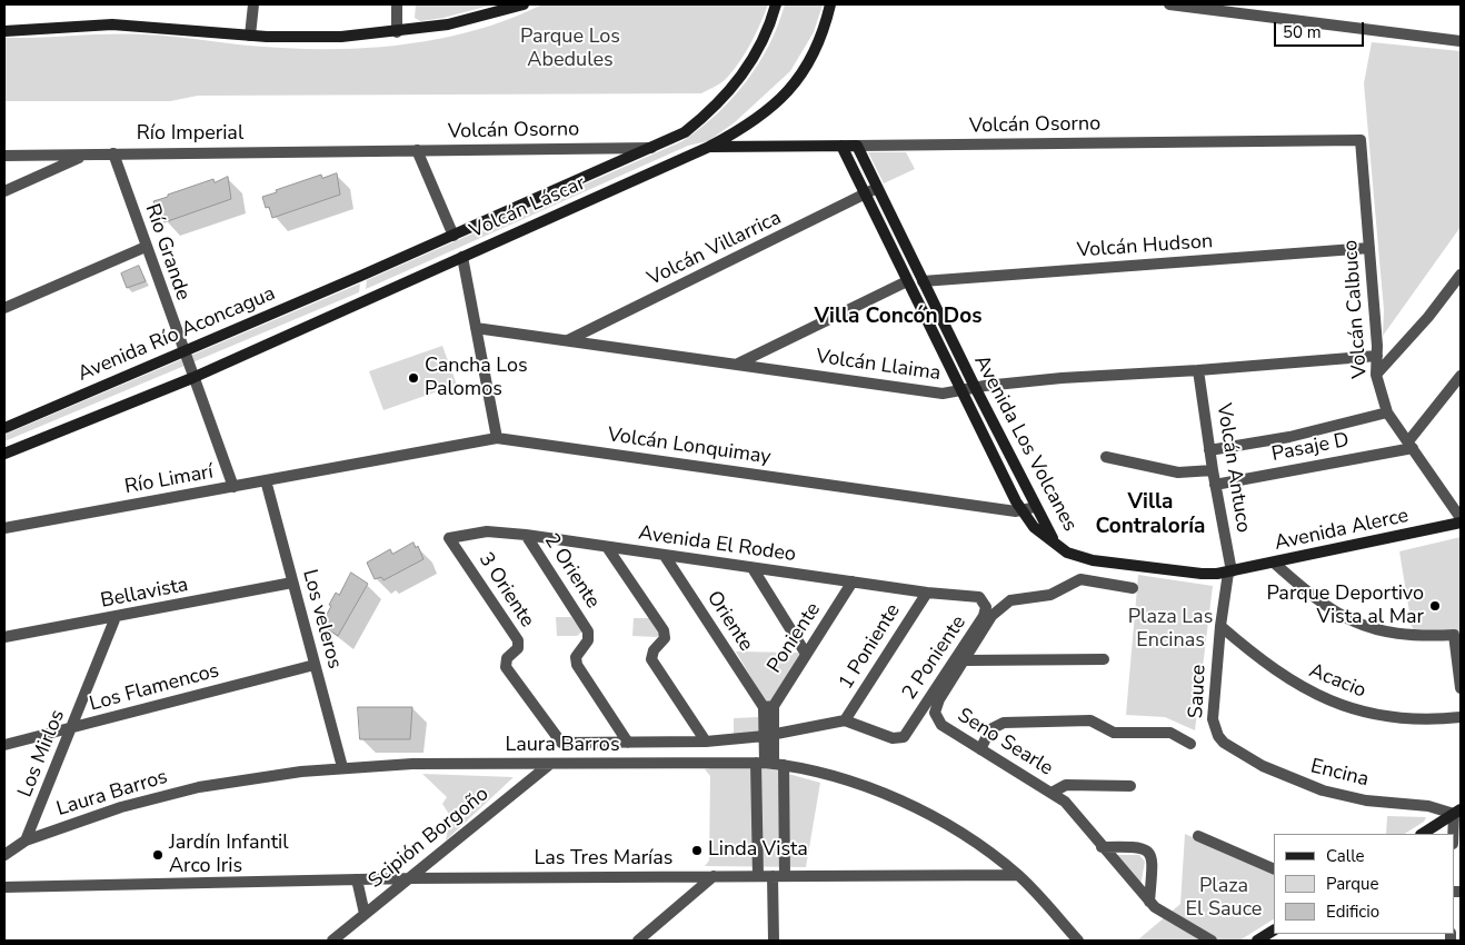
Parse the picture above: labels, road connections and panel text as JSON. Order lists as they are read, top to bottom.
{
  "streets": {
    "street": [
      "Volcán Osorno",
      "Río Imperial",
      "Volcán Láscar",
      "Volcán Hudson",
      "Volcán Villarrica",
      "Río Grande",
      "Volcán Calbuco",
      "Avenida Río Aconcagua",
      "Volcán Llaima",
      "Avenida Los Volcanes",
      "Volcán Lonquimay",
      "Pasaje D",
      "Volcán Antuco",
      "Río Limarí",
      "Avenida Alerce",
      "Avenida El Rodeo",
      "2 Oriente",
      "3 Oriente",
      "Bellavista",
      "Los veleros",
      "Oriente",
      "Poniente",
      "1 Poniente",
      "2 Poniente",
      "Acacio",
      "Los Flamencos",
      "Sauce",
      "Seno Searle",
      "Laura Barros",
      "Los Mirlos",
      "Encina",
      "Scipión Borgoño",
      "Las Tres Marías"
    ]
  },
  "crossings": [
    ["Volcán Osorno", "Río Imperial"],
    ["Volcán Osorno", "Volcán Láscar"],
    ["Volcán Osorno", "Volcán Calbuco"],
    ["Volcán Osorno", "Avenida Los Volcanes"],
    ["Río Imperial", "Río Grande"],
    ["Volcán Láscar", "Río Grande"],
    ["Volcán Láscar", "Avenida Río Aconcagua"],
    ["Volcán Hudson", "Volcán Calbuco"],
    ["Volcán Hudson", "Avenida Los Volcanes"],
    ["Volcán Villarrica", "Volcán Llaima"],
    ["Volcán Villarrica", "Avenida Los Volcanes"],
    ["Río Grande", "Avenida Río Aconcagua"],
    ["Río Grande", "Río Limarí"],
    ["Volcán Calbuco", "Volcán Llaima"],
    ["Volcán Calbuco", "Pasaje D"],
    ["Volcán Calbuco", "Avenida Alerce"],
    ["Volcán Llaima", "Avenida Los Volcanes"],
    ["Volcán Llaima", "Volcán Antuco"],
    ["Avenida Los Volcanes", "Volcán Lonquimay"],
    ["Avenida Los Volcanes", "Volcán Antuco"],
    ["Avenida Los Volcanes", "Avenida Alerce"],
    ["Avenida Los Volcanes", "Sauce"],
    ["Volcán Lonquimay", "Río Limarí"],
    ["Pasaje D", "Volcán Antuco"],
    ["Volcán Antuco", "Avenida Alerce"],
    ["Volcán Antuco", "Sauce"],
    ["Río Limarí", "Los veleros"],
    ["Avenida Alerce", "Sauce"],
    ["Avenida El Rodeo", "2 Oriente"],
    ["Avenida El Rodeo", "3 Oriente"],
    ["Avenida El Rodeo", "Oriente"],
    ["Avenida El Rodeo", "Poniente"],
    ["Avenida El Rodeo", "1 Poniente"],
    ["Avenida El Rodeo", "2 Poniente"],
    ["2 Oriente", "3 Oriente"],
    ["Bellavista", "Los veleros"],
    ["Bellavista", "Los Mirlos"],
    ["Los veleros", "Los Flamencos"],
    ["Los veleros", "Laura Barros"],
    ["Oriente", "Poniente"],
    ["1 Poniente", "2 Poniente"],
    ["Acacio", "Sauce"],
    ["Los Flamencos", "Los Mirlos"],
    ["Sauce", "Encina"],
    ["Laura Barros", "Los Mirlos"],
    ["Laura Barros", "Scipión Borgoño"],
    ["Laura Barros", "Las Tres Marías"],
    ["Scipión Borgoño", "Las Tres Marías"]
  ],
  "districts": ["Villa Concón Dos", "Villa Contraloría"],
  "parks": ["Parque Los Abedules", "Plaza Las Encinas", "Plaza El Sauce"],
  "places": [
    "Cancha Los Palomos",
    "Parque Deportivo Vista al Mar",
    "Linda Vista",
    "Jardín Infantil Arco Iris"
  ],
  "legend": ["Calle", "Parque", "Edificio"],
  "scale_bar": "50 m"
}
